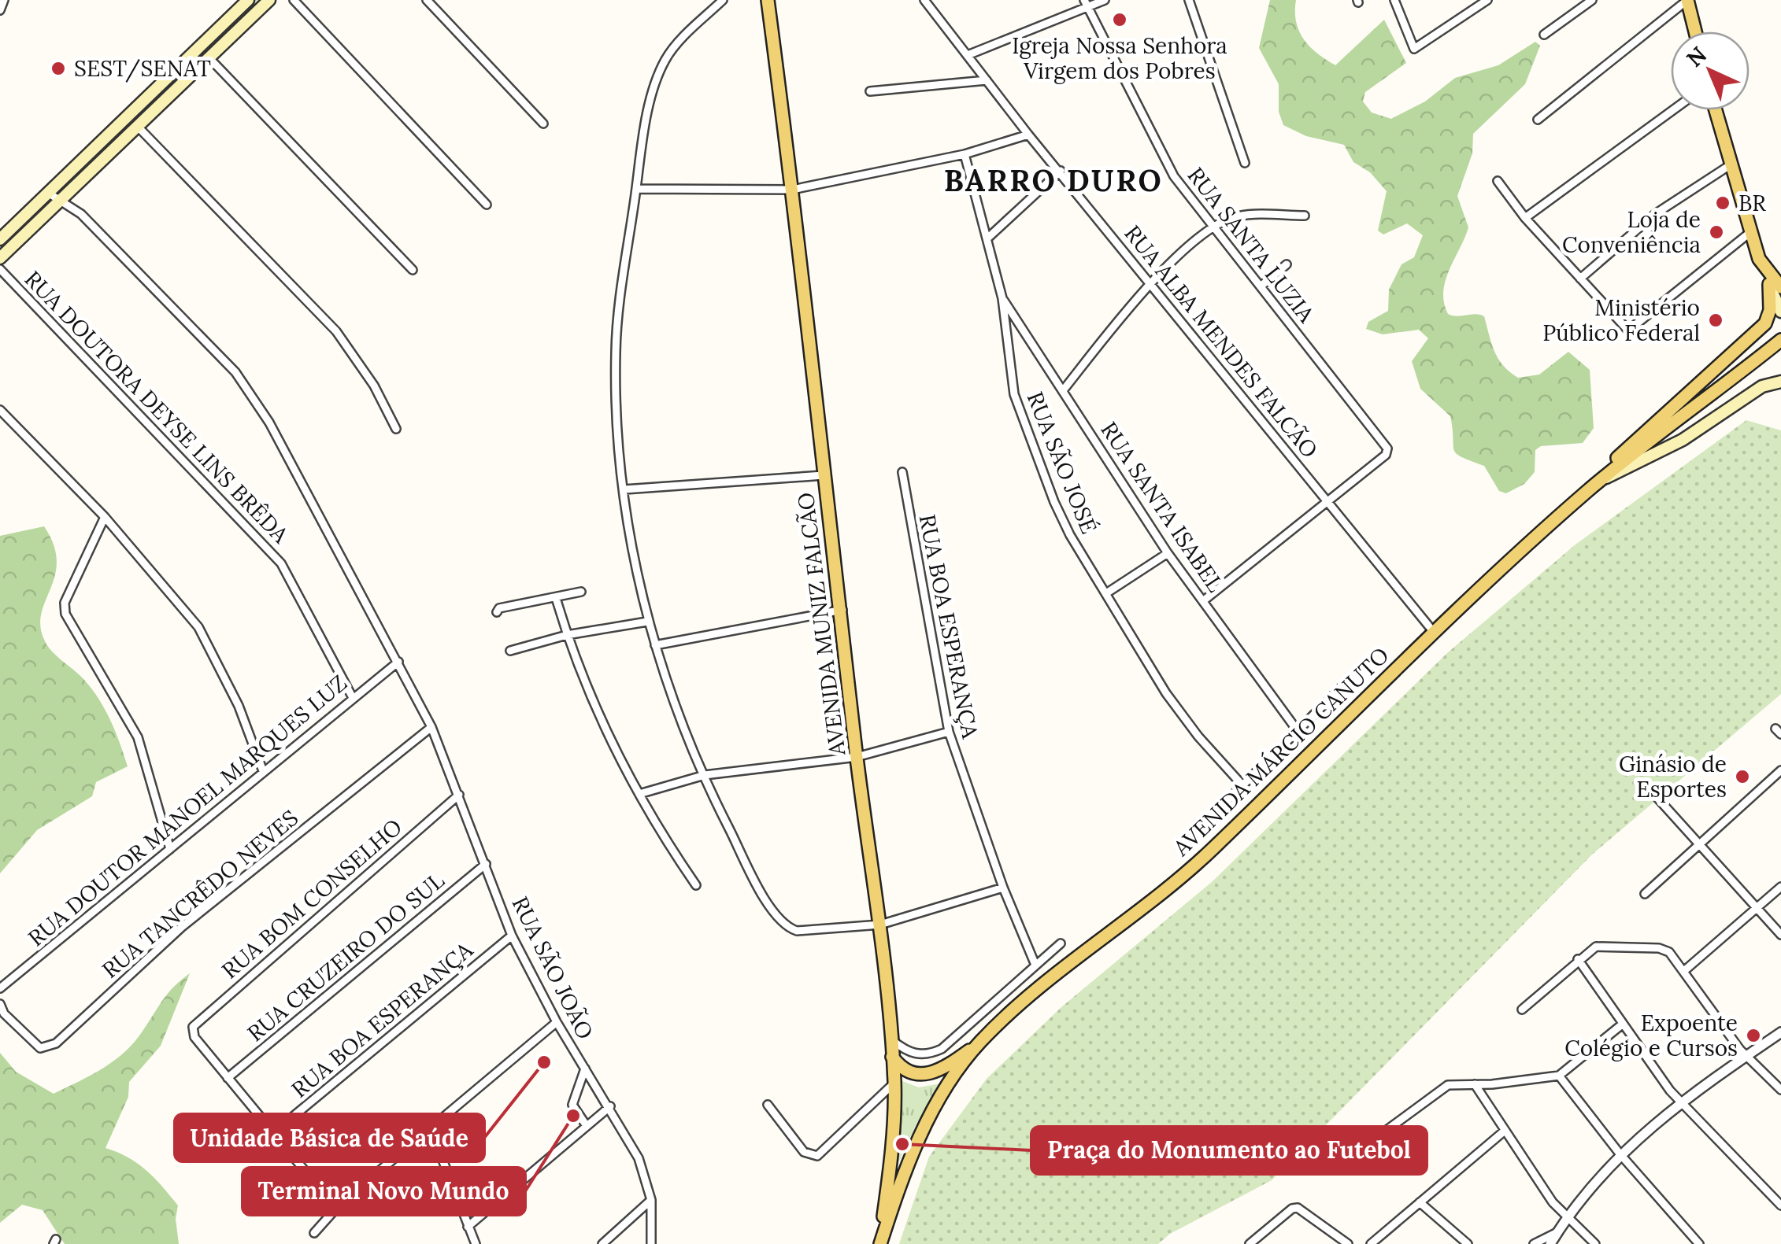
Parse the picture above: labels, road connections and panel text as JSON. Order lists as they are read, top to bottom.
{
  "streets": {
    "main road": ["AVENIDA MUNIZ FALCÃO", "AVENIDA MÁRCIO CANUTO"],
    "street": [
      "RUA SANTA LUZIA",
      "RUA ALBA MENDES FALCÃO",
      "RUA DOUTORA DEYSE LINS BRÊDA",
      "RUA SÃO JOSÉ",
      "RUA SANTA ISABEL",
      "RUA BOA ESPERANÇA",
      "RUA DOUTOR MANOEL MARQUES LUZ",
      "RUA TANCRÊDO NEVES",
      "RUA BOM CONSELHO",
      "RUA CRUZEIRO DO SUL",
      "RUA SÃO JOÃO"
    ]
  },
  "crossings": [
    ["RUA SANTA LUZIA", "RUA ALBA MENDES FALCÃO"],
    ["RUA ALBA MENDES FALCÃO", "AVENIDA MÁRCIO CANUTO"],
    ["RUA DOUTORA DEYSE LINS BRÊDA", "RUA DOUTOR MANOEL MARQUES LUZ"],
    ["RUA SÃO JOSÉ", "RUA SANTA ISABEL"],
    ["AVENIDA MUNIZ FALCÃO", "AVENIDA MÁRCIO CANUTO"],
    ["RUA BOA ESPERANÇA", "RUA SÃO JOÃO"],
    ["RUA DOUTOR MANOEL MARQUES LUZ", "RUA SÃO JOÃO"],
    ["RUA TANCRÊDO NEVES", "RUA SÃO JOÃO"],
    ["RUA BOM CONSELHO", "RUA CRUZEIRO DO SUL"],
    ["RUA BOM CONSELHO", "RUA SÃO JOÃO"],
    ["RUA CRUZEIRO DO SUL", "RUA SÃO JOÃO"]
  ],
  "districts": ["BARRO DURO"],
  "places": [
    "Igreja Nossa Senhora Virgem dos Pobres",
    "SEST/SENAT",
    "BR",
    "Loja de Conveniência",
    "Ministério Público Federal",
    "Ginásio de Esportes",
    "Expoente Colégio e Cursos",
    "Unidade Básica de Saúde",
    "Terminal Novo Mundo",
    "Praça do Monumento ao Futebol"
  ],
  "north": "top left"
}
